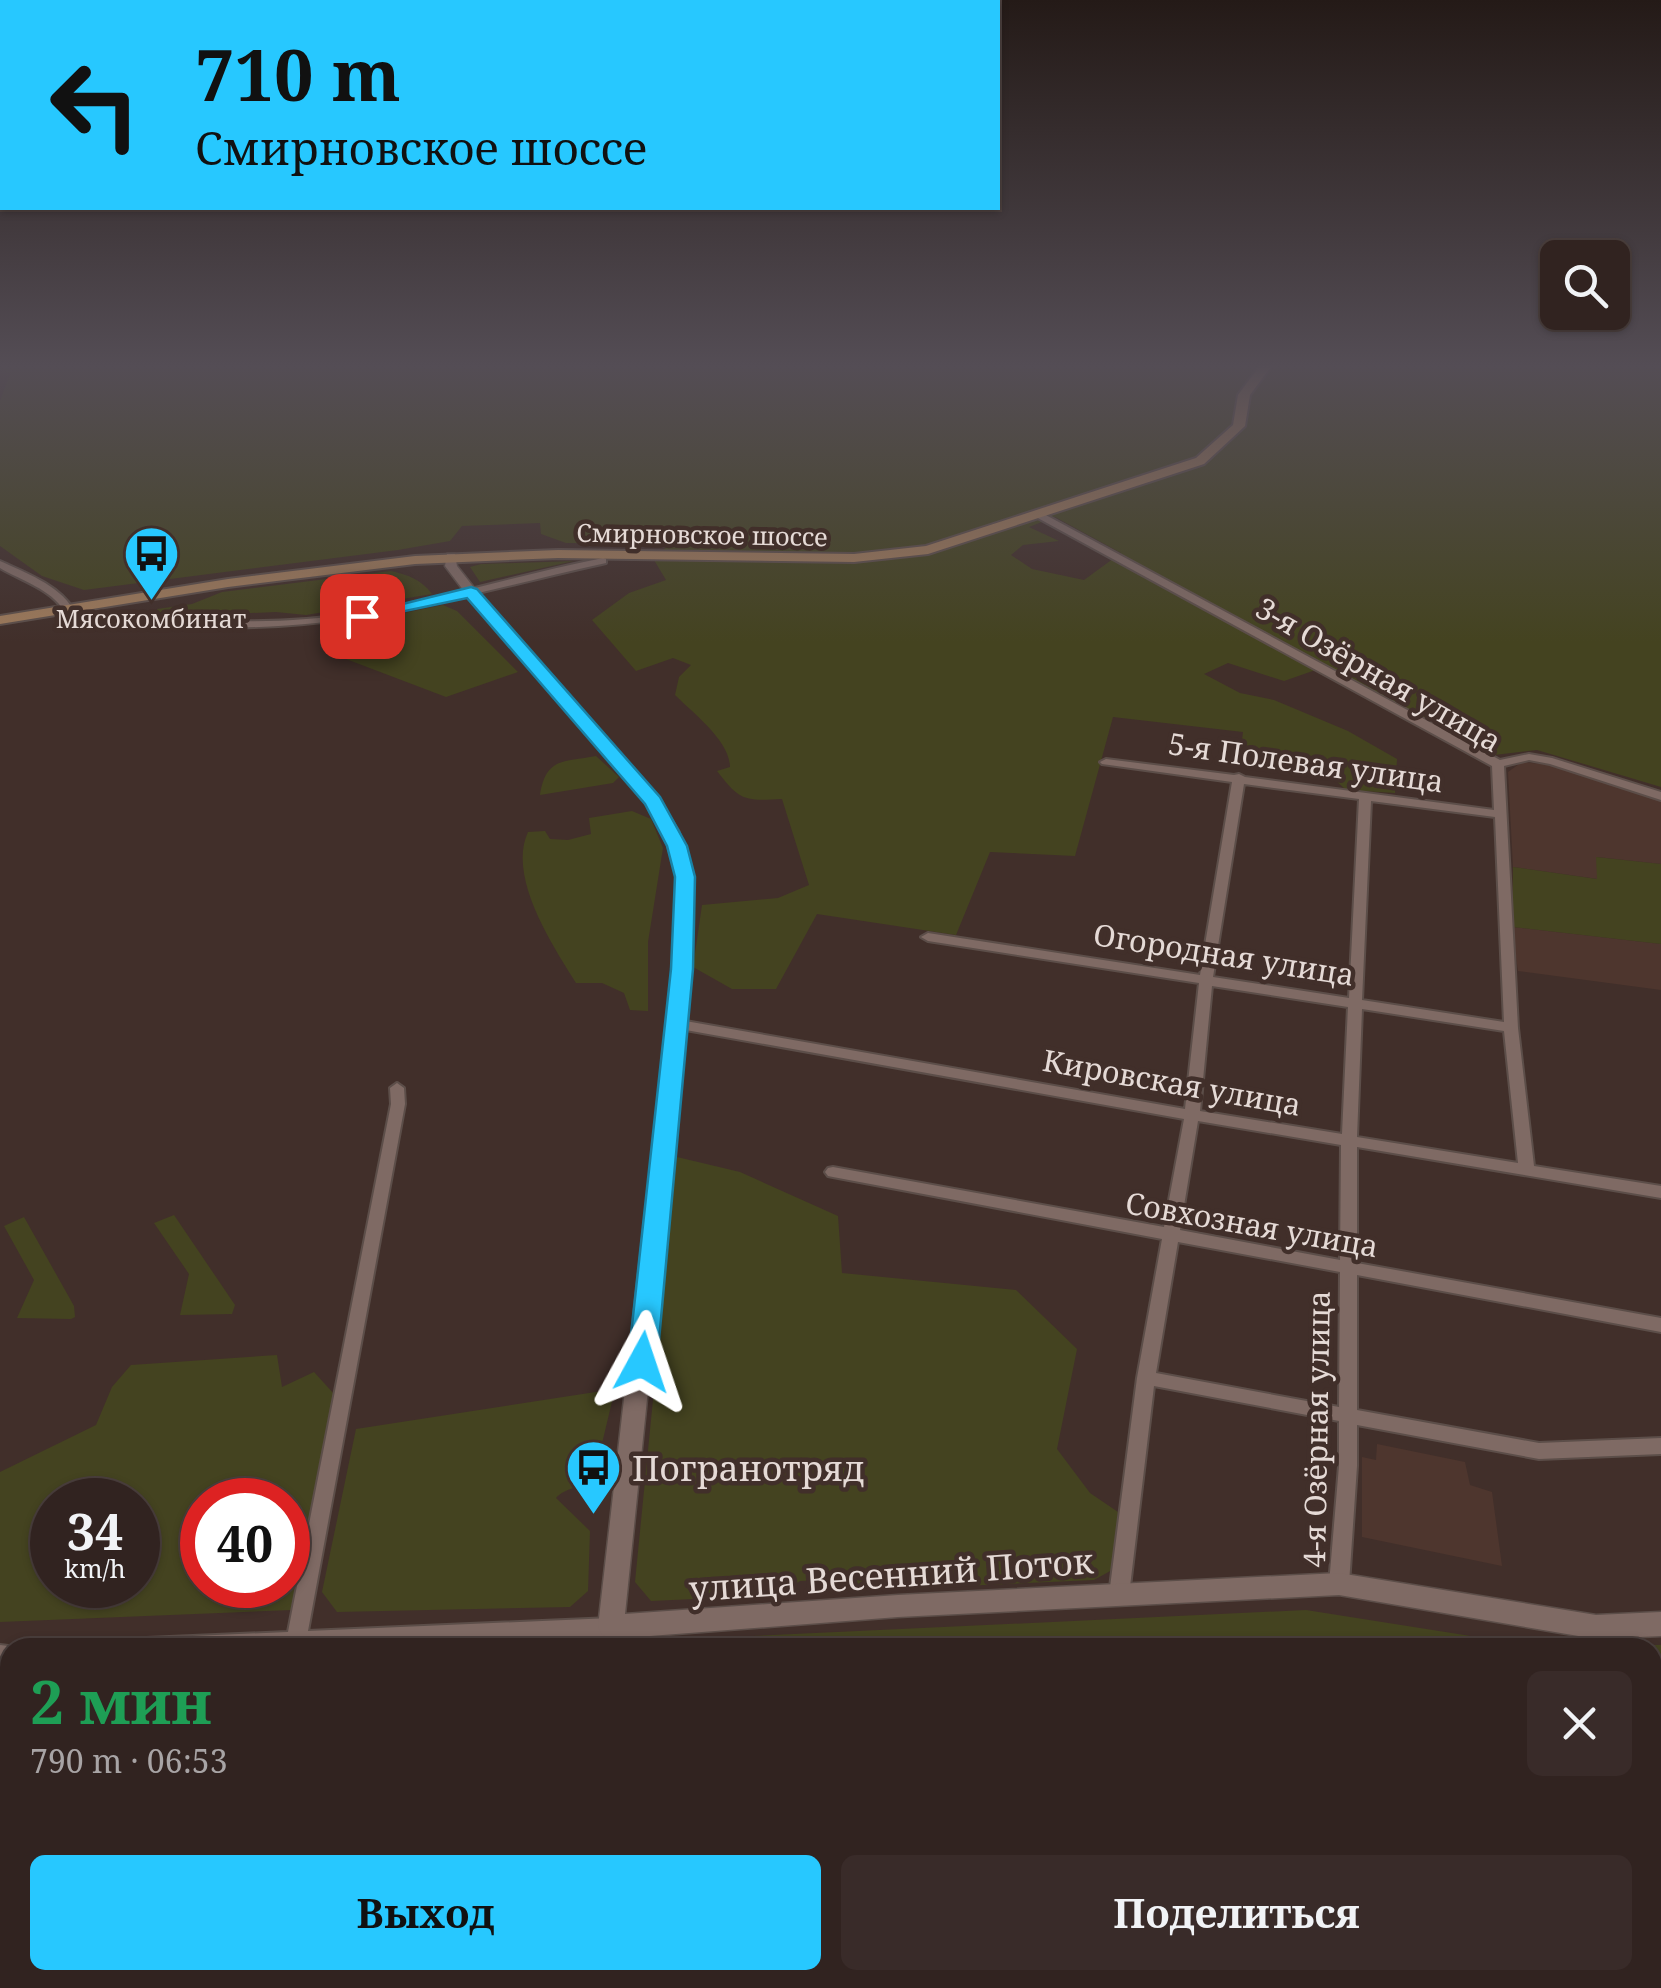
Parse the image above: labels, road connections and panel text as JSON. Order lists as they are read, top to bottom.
{
  "streets": {
    "main road": ["Смирновское шоссе"],
    "street": [
      "3-я Озёрная улица",
      "5-я Полевая улица",
      "Огородная улица",
      "Кировская улица",
      "Совхозная улица",
      "4-я Озёрная улица",
      "улица Весенний Поток"
    ]
  },
  "crossings": [
    ["Смирновское шоссе", "3-я Озёрная улица"],
    ["3-я Озёрная улица", "5-я Полевая улица"],
    ["3-я Озёрная улица", "Огородная улица"],
    ["3-я Озёрная улица", "Кировская улица"],
    ["5-я Полевая улица", "4-я Озёрная улица"],
    ["Огородная улица", "4-я Озёрная улица"],
    ["Кировская улица", "4-я Озёрная улица"],
    ["Совхозная улица", "4-я Озёрная улица"],
    ["4-я Озёрная улица", "улица Весенний Поток"]
  ],
  "places": {
    "bus stop": ["Мясокомбинат", "Погранотряд"]
  },
  "page": {
    "turn": ["710 m", "Смирновское шоссе"],
    "speed": "34 km/h",
    "limit": "40",
    "heading": ["2 мин", "790 m · 06:53"],
    "buttons": ["Выход", "Поделиться"]
  }
}
